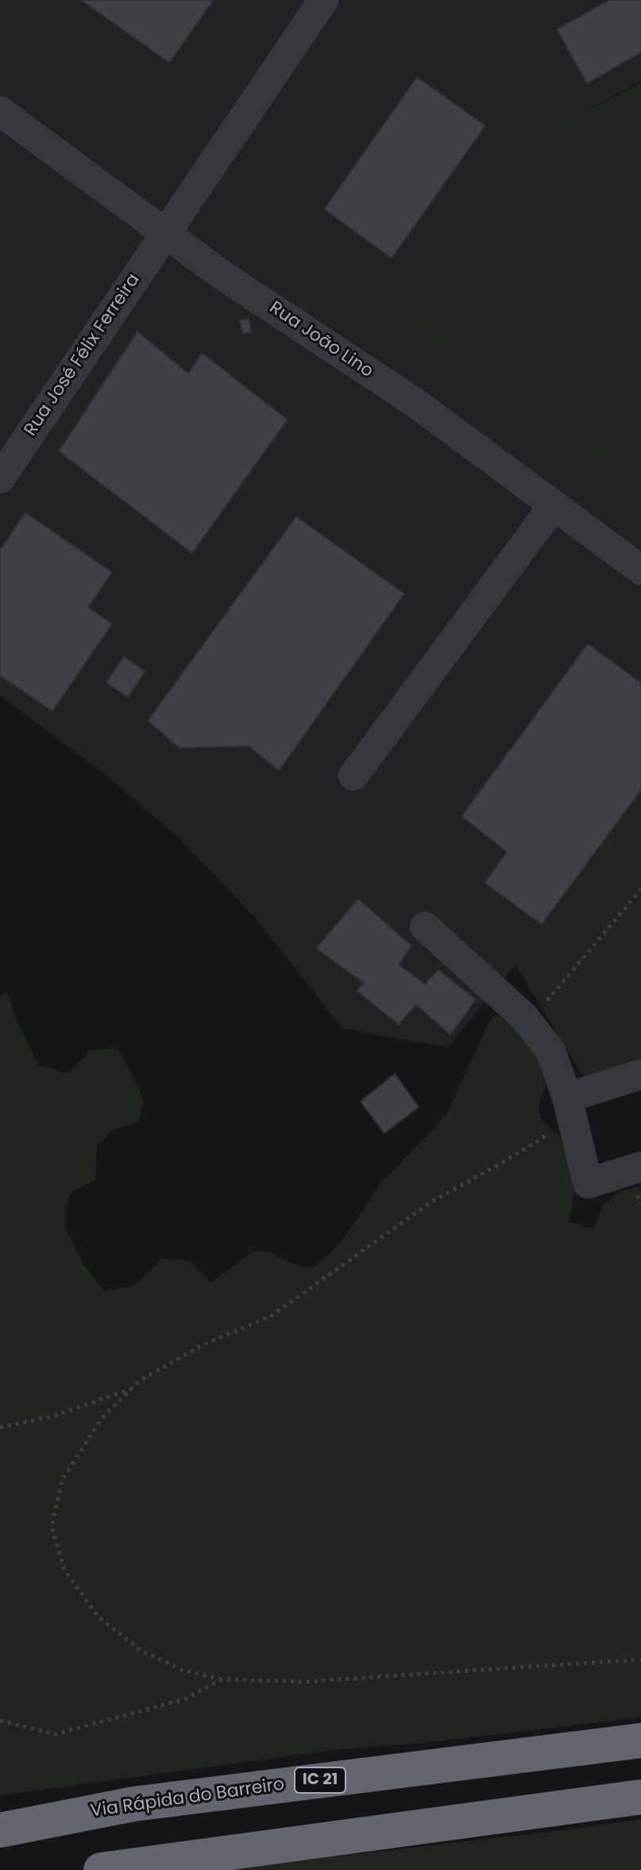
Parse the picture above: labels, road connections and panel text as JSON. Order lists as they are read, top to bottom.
{
  "streets": {
    "highway": ["IC 21", "Via Rápida do Barreiro"],
    "street": ["Rua João Lino", "Rua José Félix Ferreira"]
  },
  "crossings": [
    ["Rua João Lino", "Rua José Félix Ferreira"]
  ]
}
